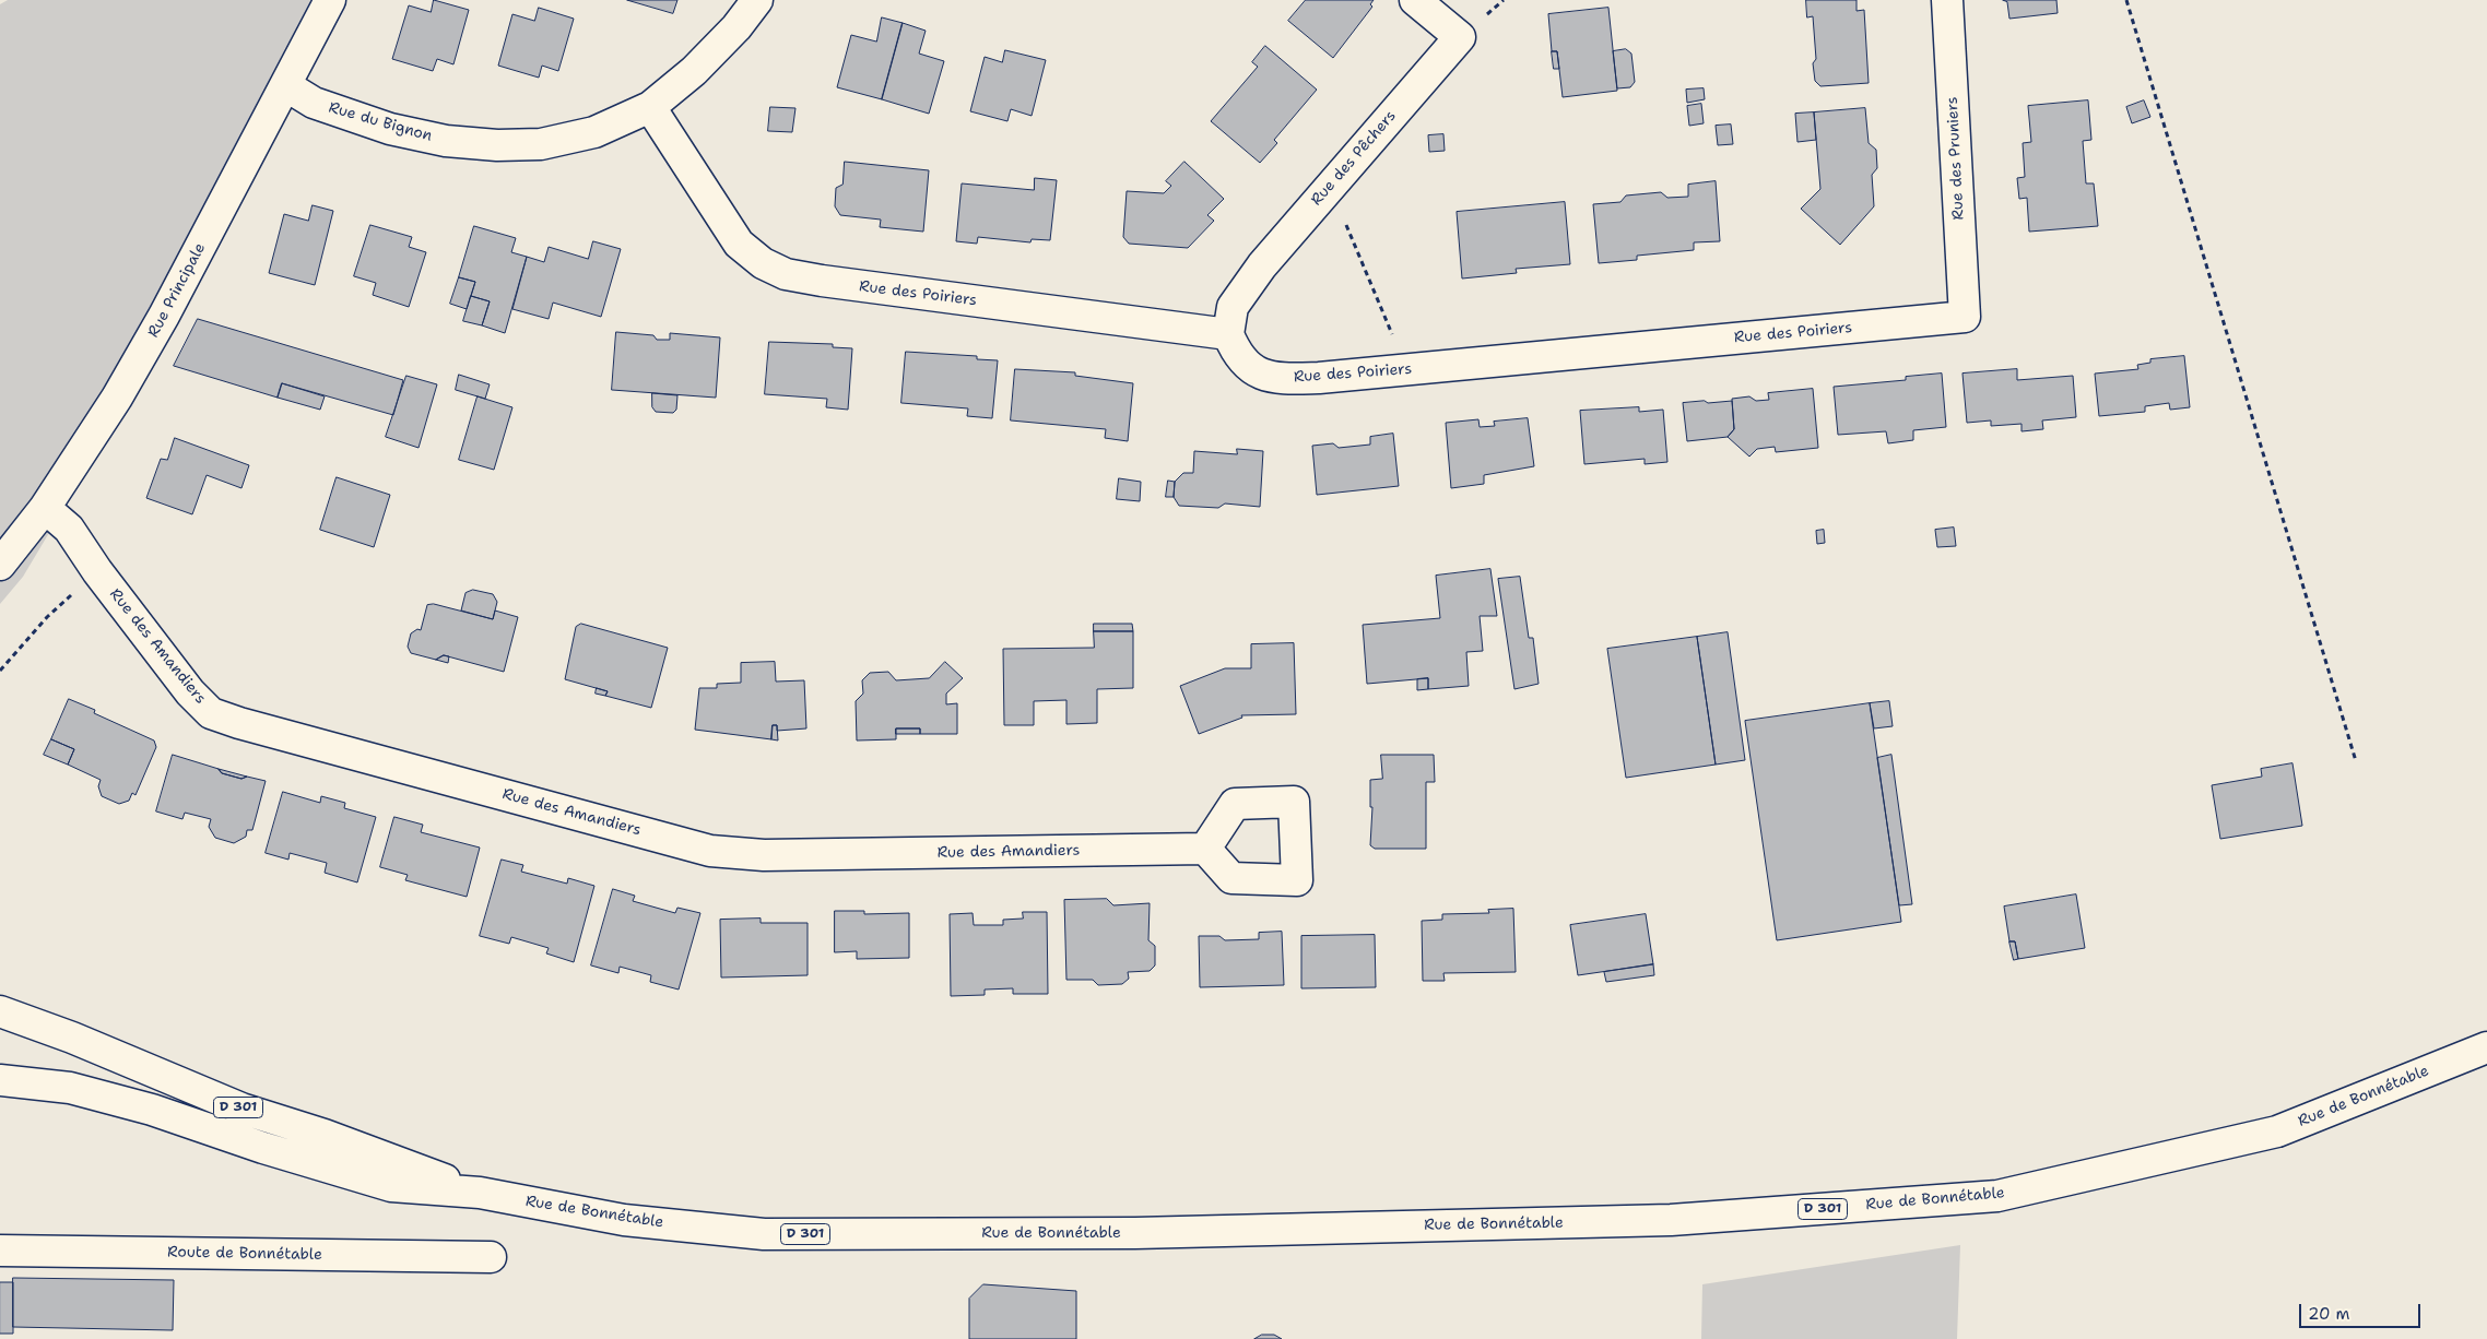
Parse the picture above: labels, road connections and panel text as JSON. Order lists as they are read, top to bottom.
{
  "streets": {
    "street": [
      "Rue du Bignon",
      "Rue des Pêchers",
      "Rue des Pruniers",
      "Rue Principale",
      "Rue des Poiriers",
      "Rue des Amandiers",
      "Rue de Bonnétable",
      "D 301",
      "Route de Bonnétable"
    ]
  },
  "crossings": [
    ["Rue du Bignon", "Rue Principale"],
    ["Rue du Bignon", "Rue des Poiriers"],
    ["Rue des Pêchers", "Rue des Poiriers"],
    ["Rue des Pruniers", "Rue des Poiriers"],
    ["Rue Principale", "Rue des Amandiers"],
    ["Rue de Bonnétable", "D 301"]
  ],
  "scale_bar": "20 m"
}
